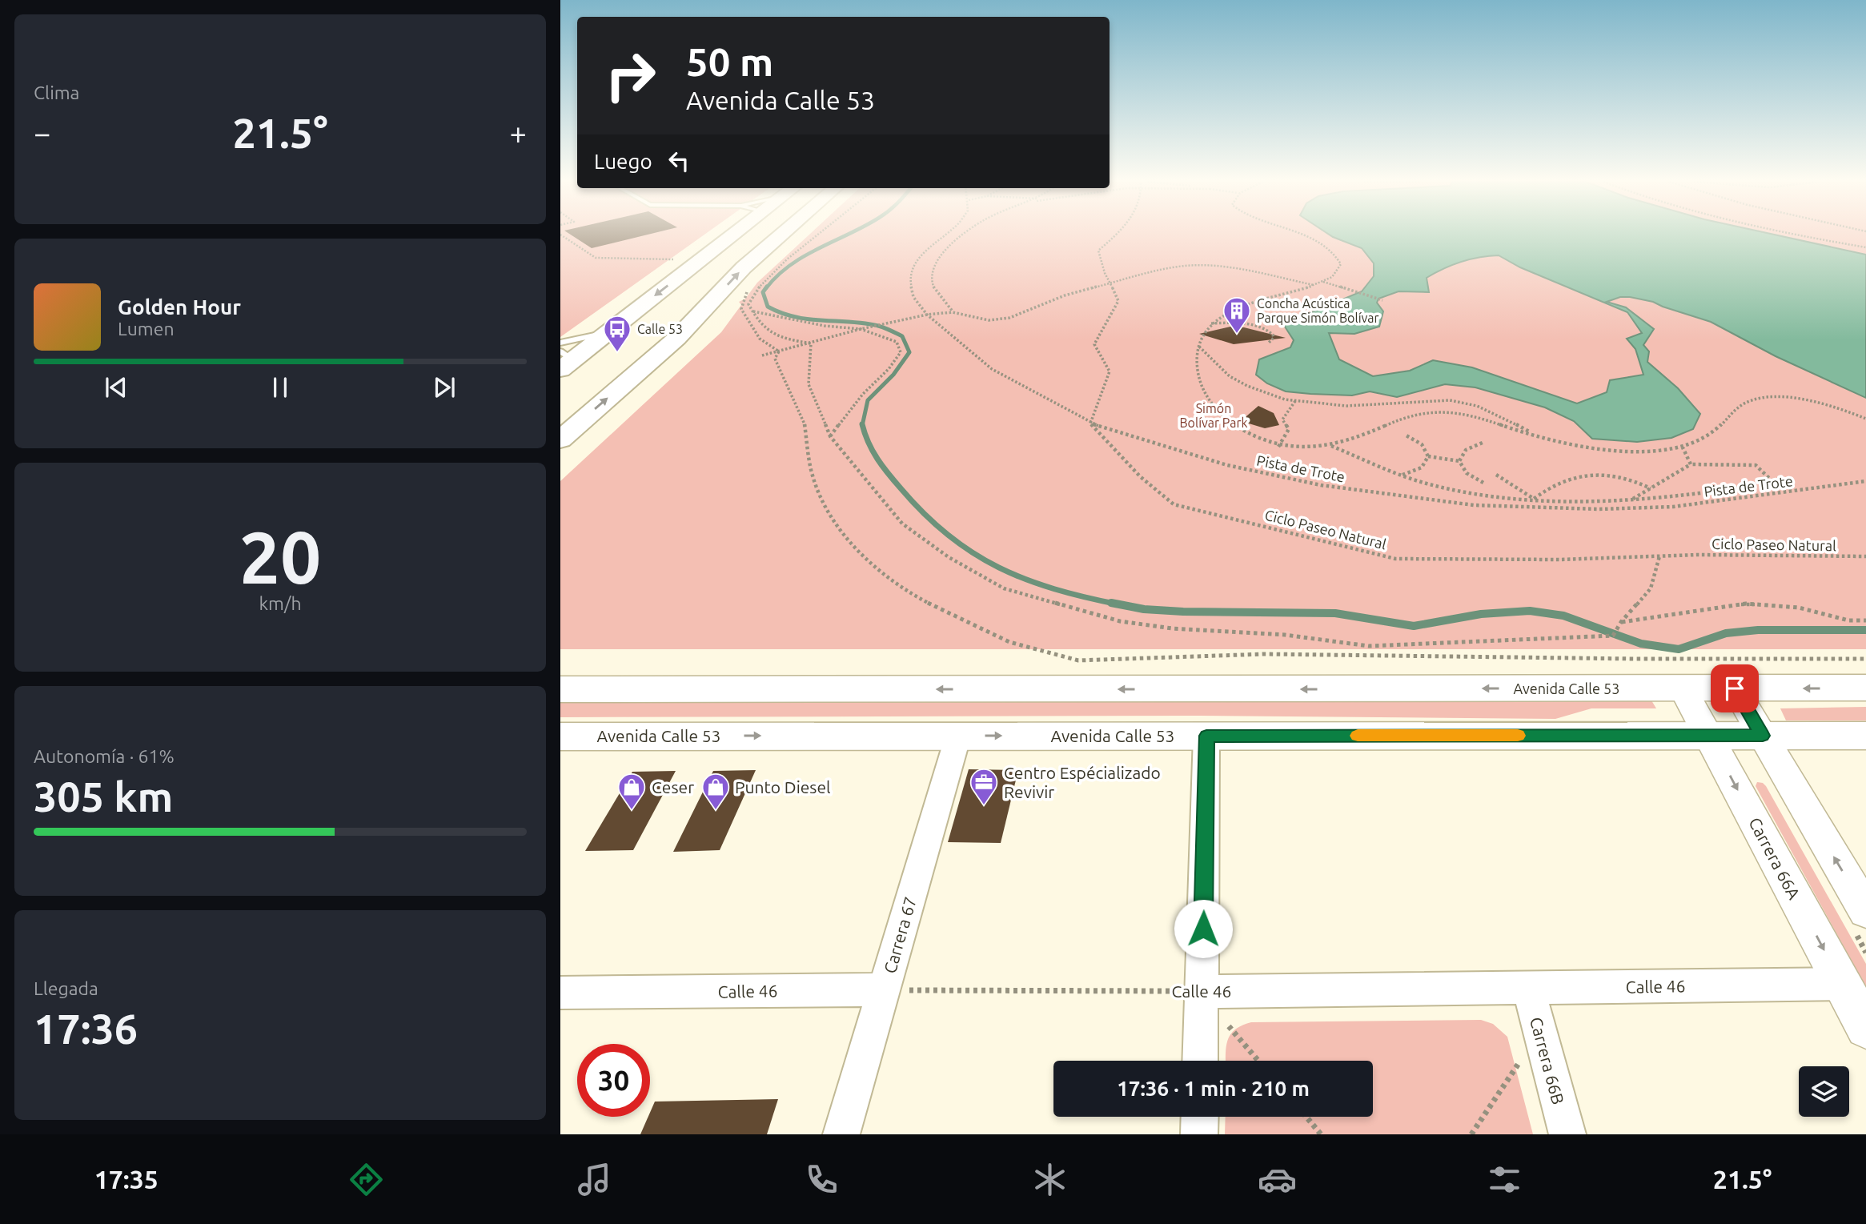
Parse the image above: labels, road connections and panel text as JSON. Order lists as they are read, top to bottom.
{
  "streets": {
    "main road": ["Avenida Calle 53"],
    "street": [
      "Carrera 66A",
      "Carrera 67",
      "Calle 46",
      "Carrera 66B"
    ],
    "path": ["Pista de Trote", "Ciclo Paseo Natural"]
  },
  "crossings": [
    ["Pista de Trote", "Ciclo Paseo Natural"],
    ["Avenida Calle 53", "Carrera 66A"],
    ["Avenida Calle 53", "Carrera 67"],
    ["Carrera 66A", "Calle 46"],
    ["Carrera 67", "Calle 46"],
    ["Calle 46", "Carrera 66B"]
  ],
  "parks": ["Simón Bolívar Park"],
  "places": {
    "building": ["Concha Acústica Parque Simón Bolívar"],
    "bus stop": ["Calle 53"],
    "office": ["Centro Espécializado Revivir"],
    "shop": ["Ceser", "Punto Diesel"]
  },
  "page": {
    "tile": [
      "Clima",
      ["20", "km/h"],
      ["Autonomía · 61%", "305 km"],
      ["Llegada", "17:36"]
    ],
    "turn": ["50 m", "Avenida Calle 53"],
    "heat": ["−", "21.5°", "+"],
    "then": "Luego",
    "song": ["Golden Hour", "Lumen"],
    "limit": "30",
    "trip": "17:36 · 1 min · 210 m",
    "tabs": ["17:35", "21.5°"]
  }
}
